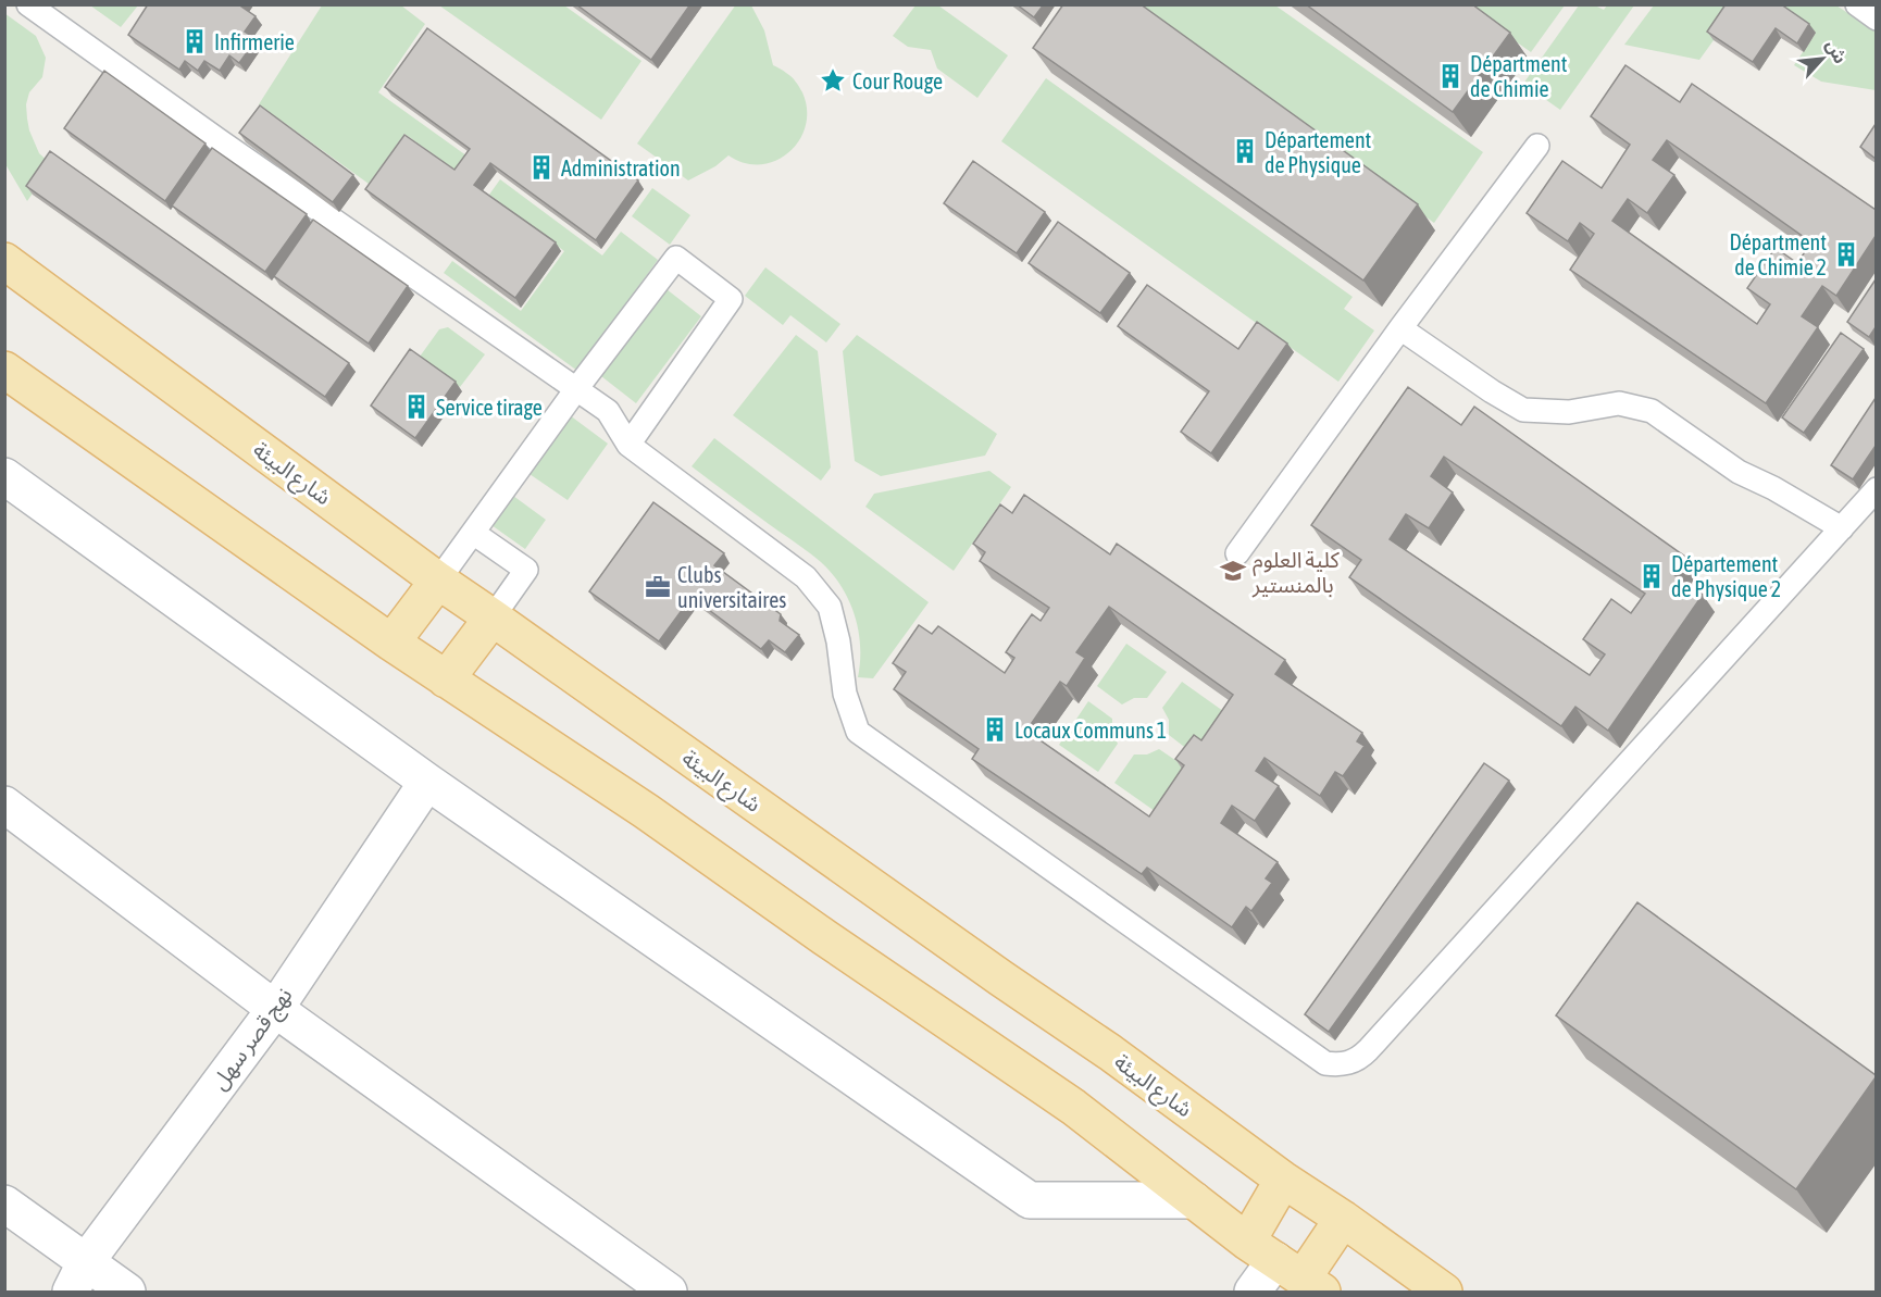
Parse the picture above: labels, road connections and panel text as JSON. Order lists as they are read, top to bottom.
{
  "streets": {
    "main road": ["شارع البيئة"],
    "street": ["نهج قصر سهل"]
  },
  "places": {
    "building": [
      "Infirmerie",
      "Départment de Chimie",
      "Département de Physique",
      "Administration",
      "Départment de Chimie 2",
      "Service tirage",
      "Département de Physique 2",
      "Locaux Communs 1"
    ],
    "place": ["Cour Rouge"],
    "school or university": ["كلية العلوم بالمنستير"],
    "office": ["Clubs universitaires"]
  },
  "north": "top right"
}
